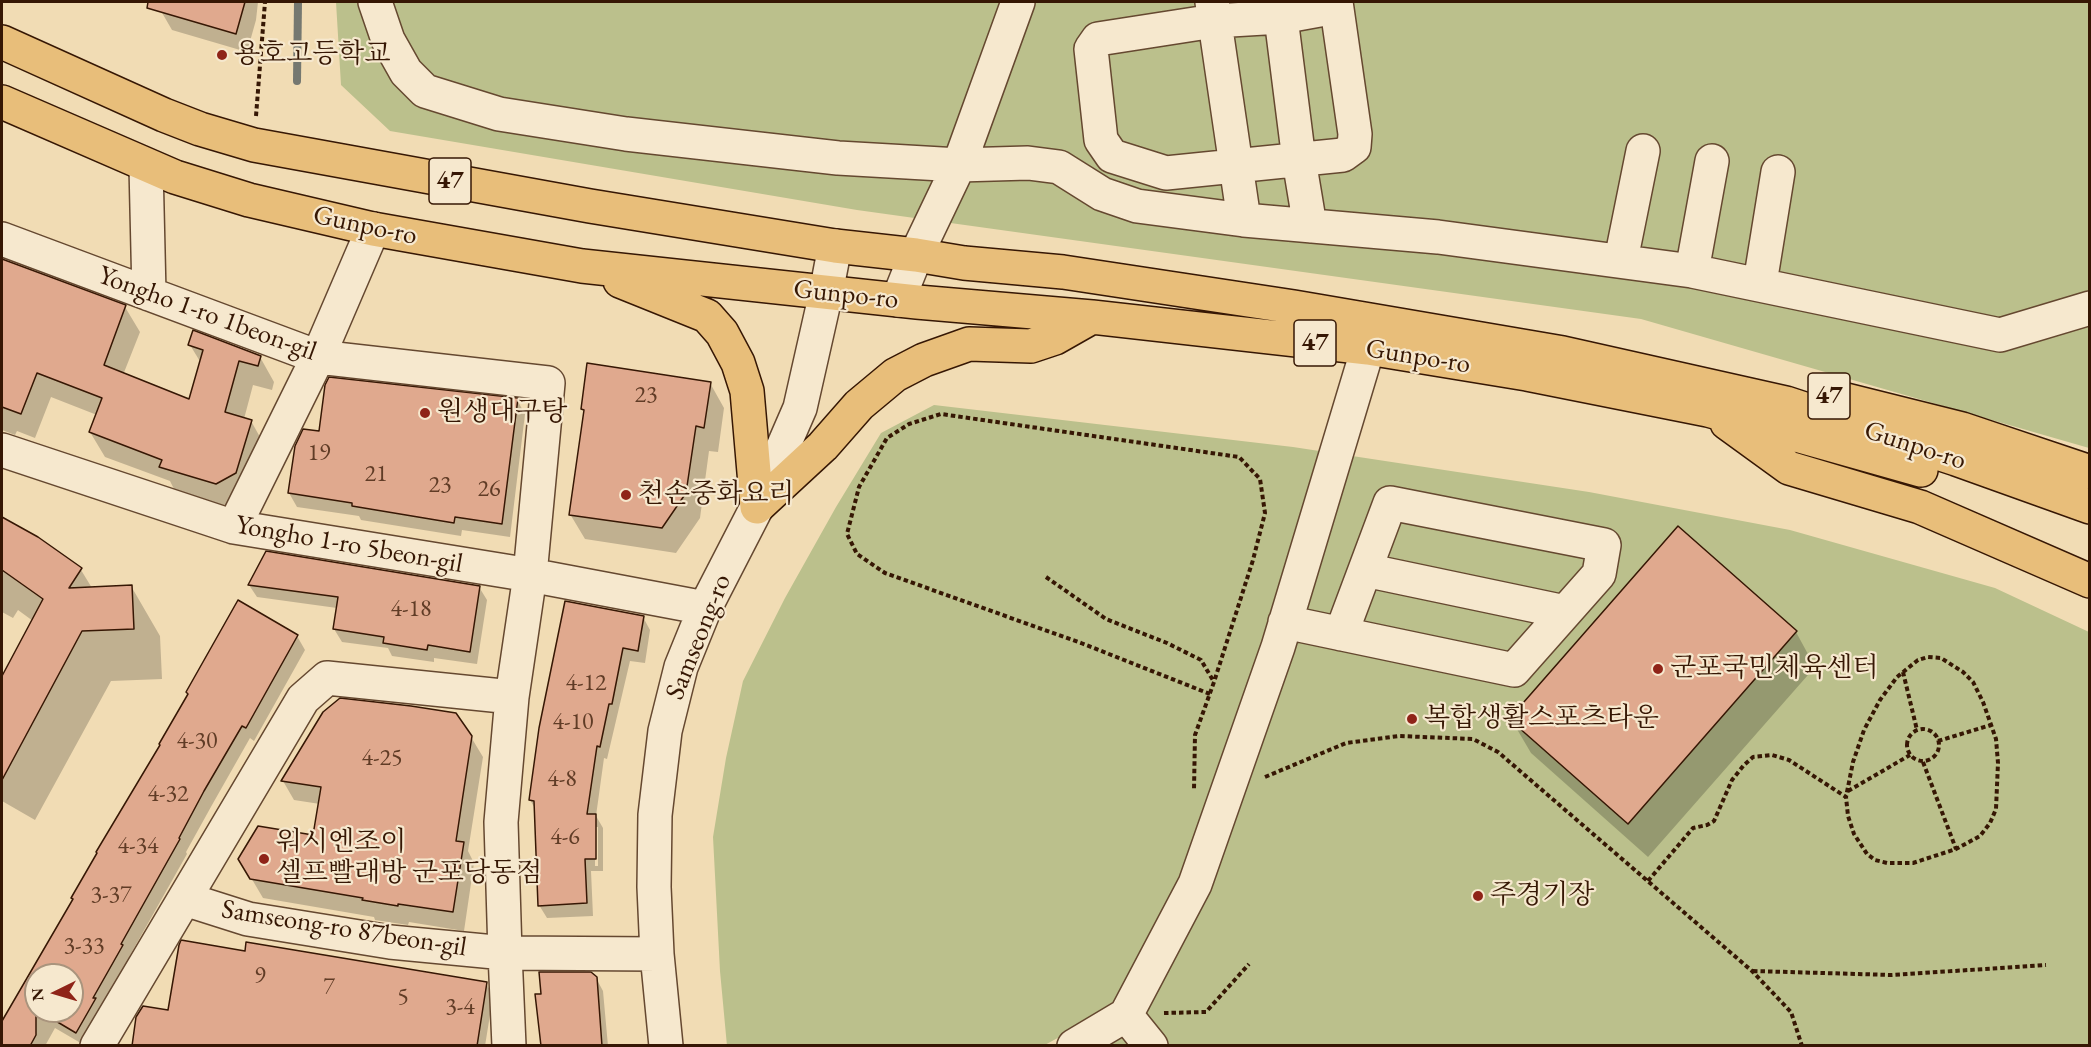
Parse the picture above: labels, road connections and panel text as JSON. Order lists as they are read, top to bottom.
{
  "streets": {
    "main road": ["47", "Gunpo-ro"],
    "street": [
      "Yongho 1-ro 1beon-gil",
      "Yongho 1-ro 5beon-gil",
      "Samseong-ro",
      "Samseong-ro 87beon-gil"
    ]
  },
  "crossings": [
    ["Gunpo-ro", "Samseong-ro"],
    ["Yongho 1-ro 1beon-gil", "Yongho 1-ro 5beon-gil"],
    ["Yongho 1-ro 5beon-gil", "Samseong-ro"],
    ["Samseong-ro", "Samseong-ro 87beon-gil"]
  ],
  "places": [
    "용호고등학교",
    "원생대구탕",
    "천손중화요리",
    "군포국민체육센터",
    "복합생활스포츠타운",
    "워시엔조이 셀프빨래방 군포당동점",
    "주경기장"
  ],
  "house_numbers": [
    "23",
    "19",
    "21",
    "23",
    "26",
    "4-18",
    "4-12",
    "4-10",
    "4-30",
    "4-25",
    "4-8",
    "4-32",
    "4-6",
    "4-34",
    "3-37",
    "3-33",
    "9",
    "7",
    "5",
    "3-4"
  ],
  "north": "left"
}
